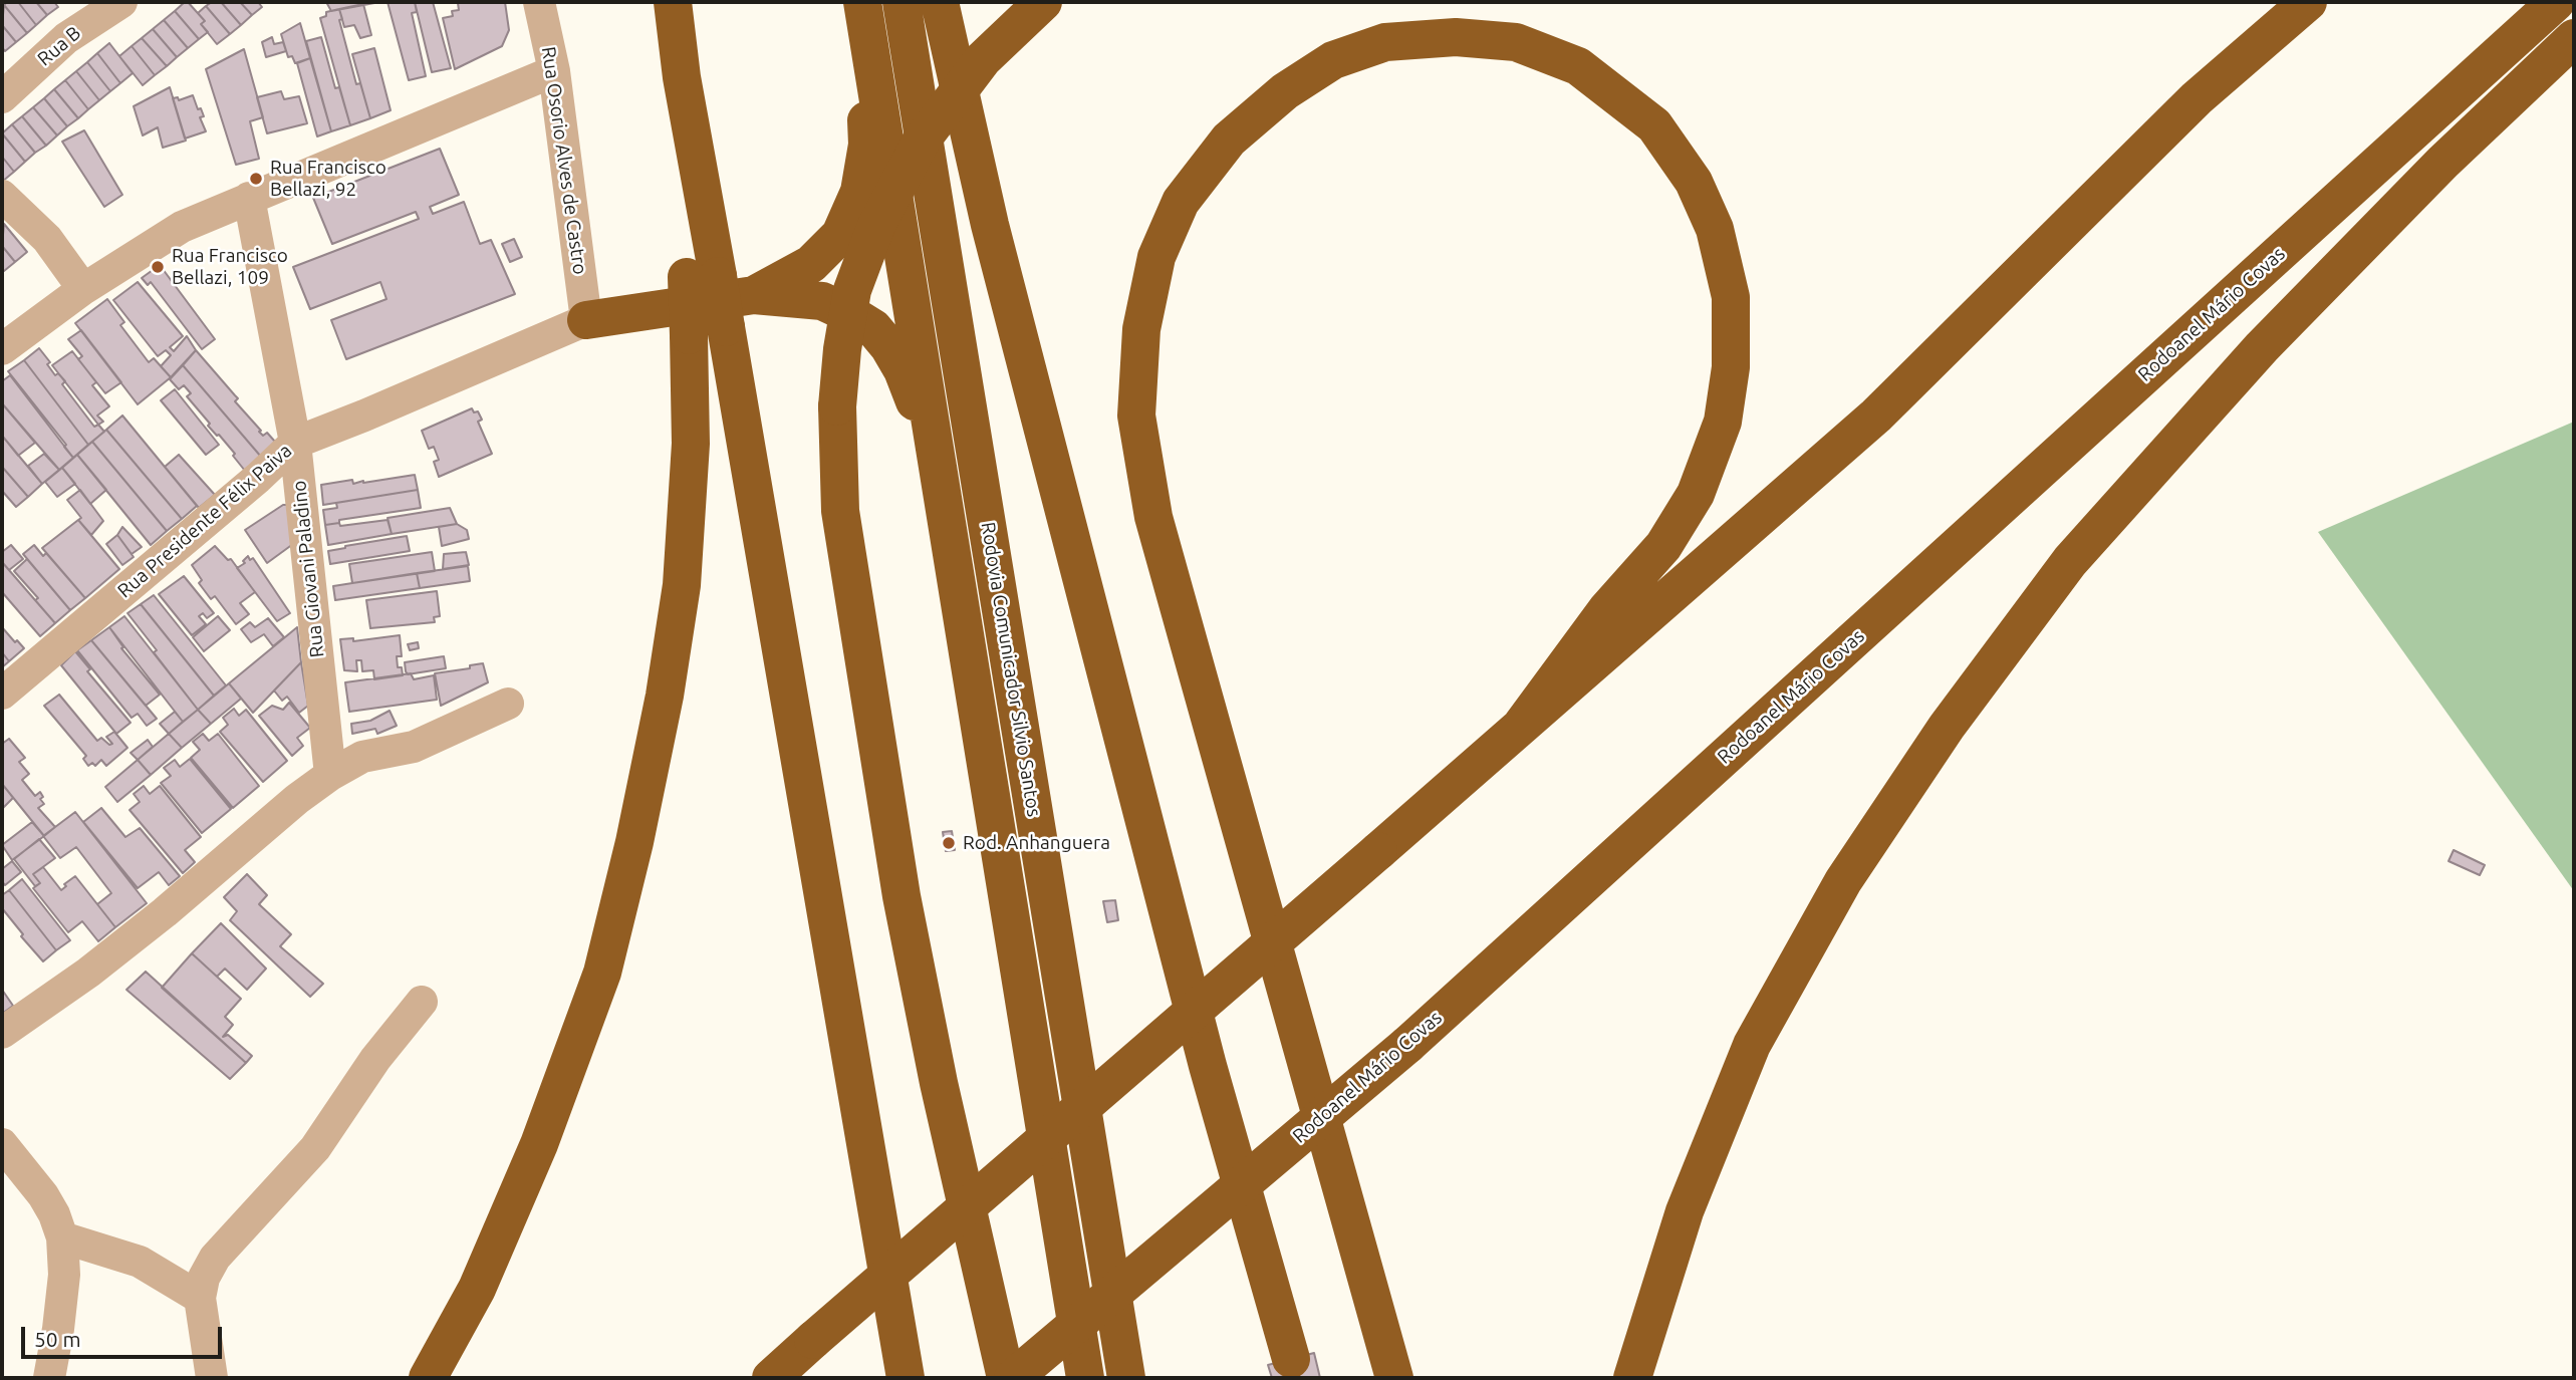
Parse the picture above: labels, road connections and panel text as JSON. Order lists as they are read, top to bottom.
{
  "streets": {
    "highway": ["Rodoanel Mário Covas", "Rodovia Comunicador Silvio Santos"],
    "street": [
      "Rua B",
      "Rua Osorio Alves de Castro",
      "Rua Presidente Félix Paiva",
      "Rua Giovani Paladino"
    ]
  },
  "crossings": [
    ["Rua Osorio Alves de Castro", "Rua Presidente Félix Paiva"],
    ["Rua Presidente Félix Paiva", "Rua Giovani Paladino"]
  ],
  "places": ["Rua Francisco Bellazi, 92", "Rua Francisco Bellazi, 109", "Rod. Anhanguera"],
  "scale_bar": "50 m"
}
